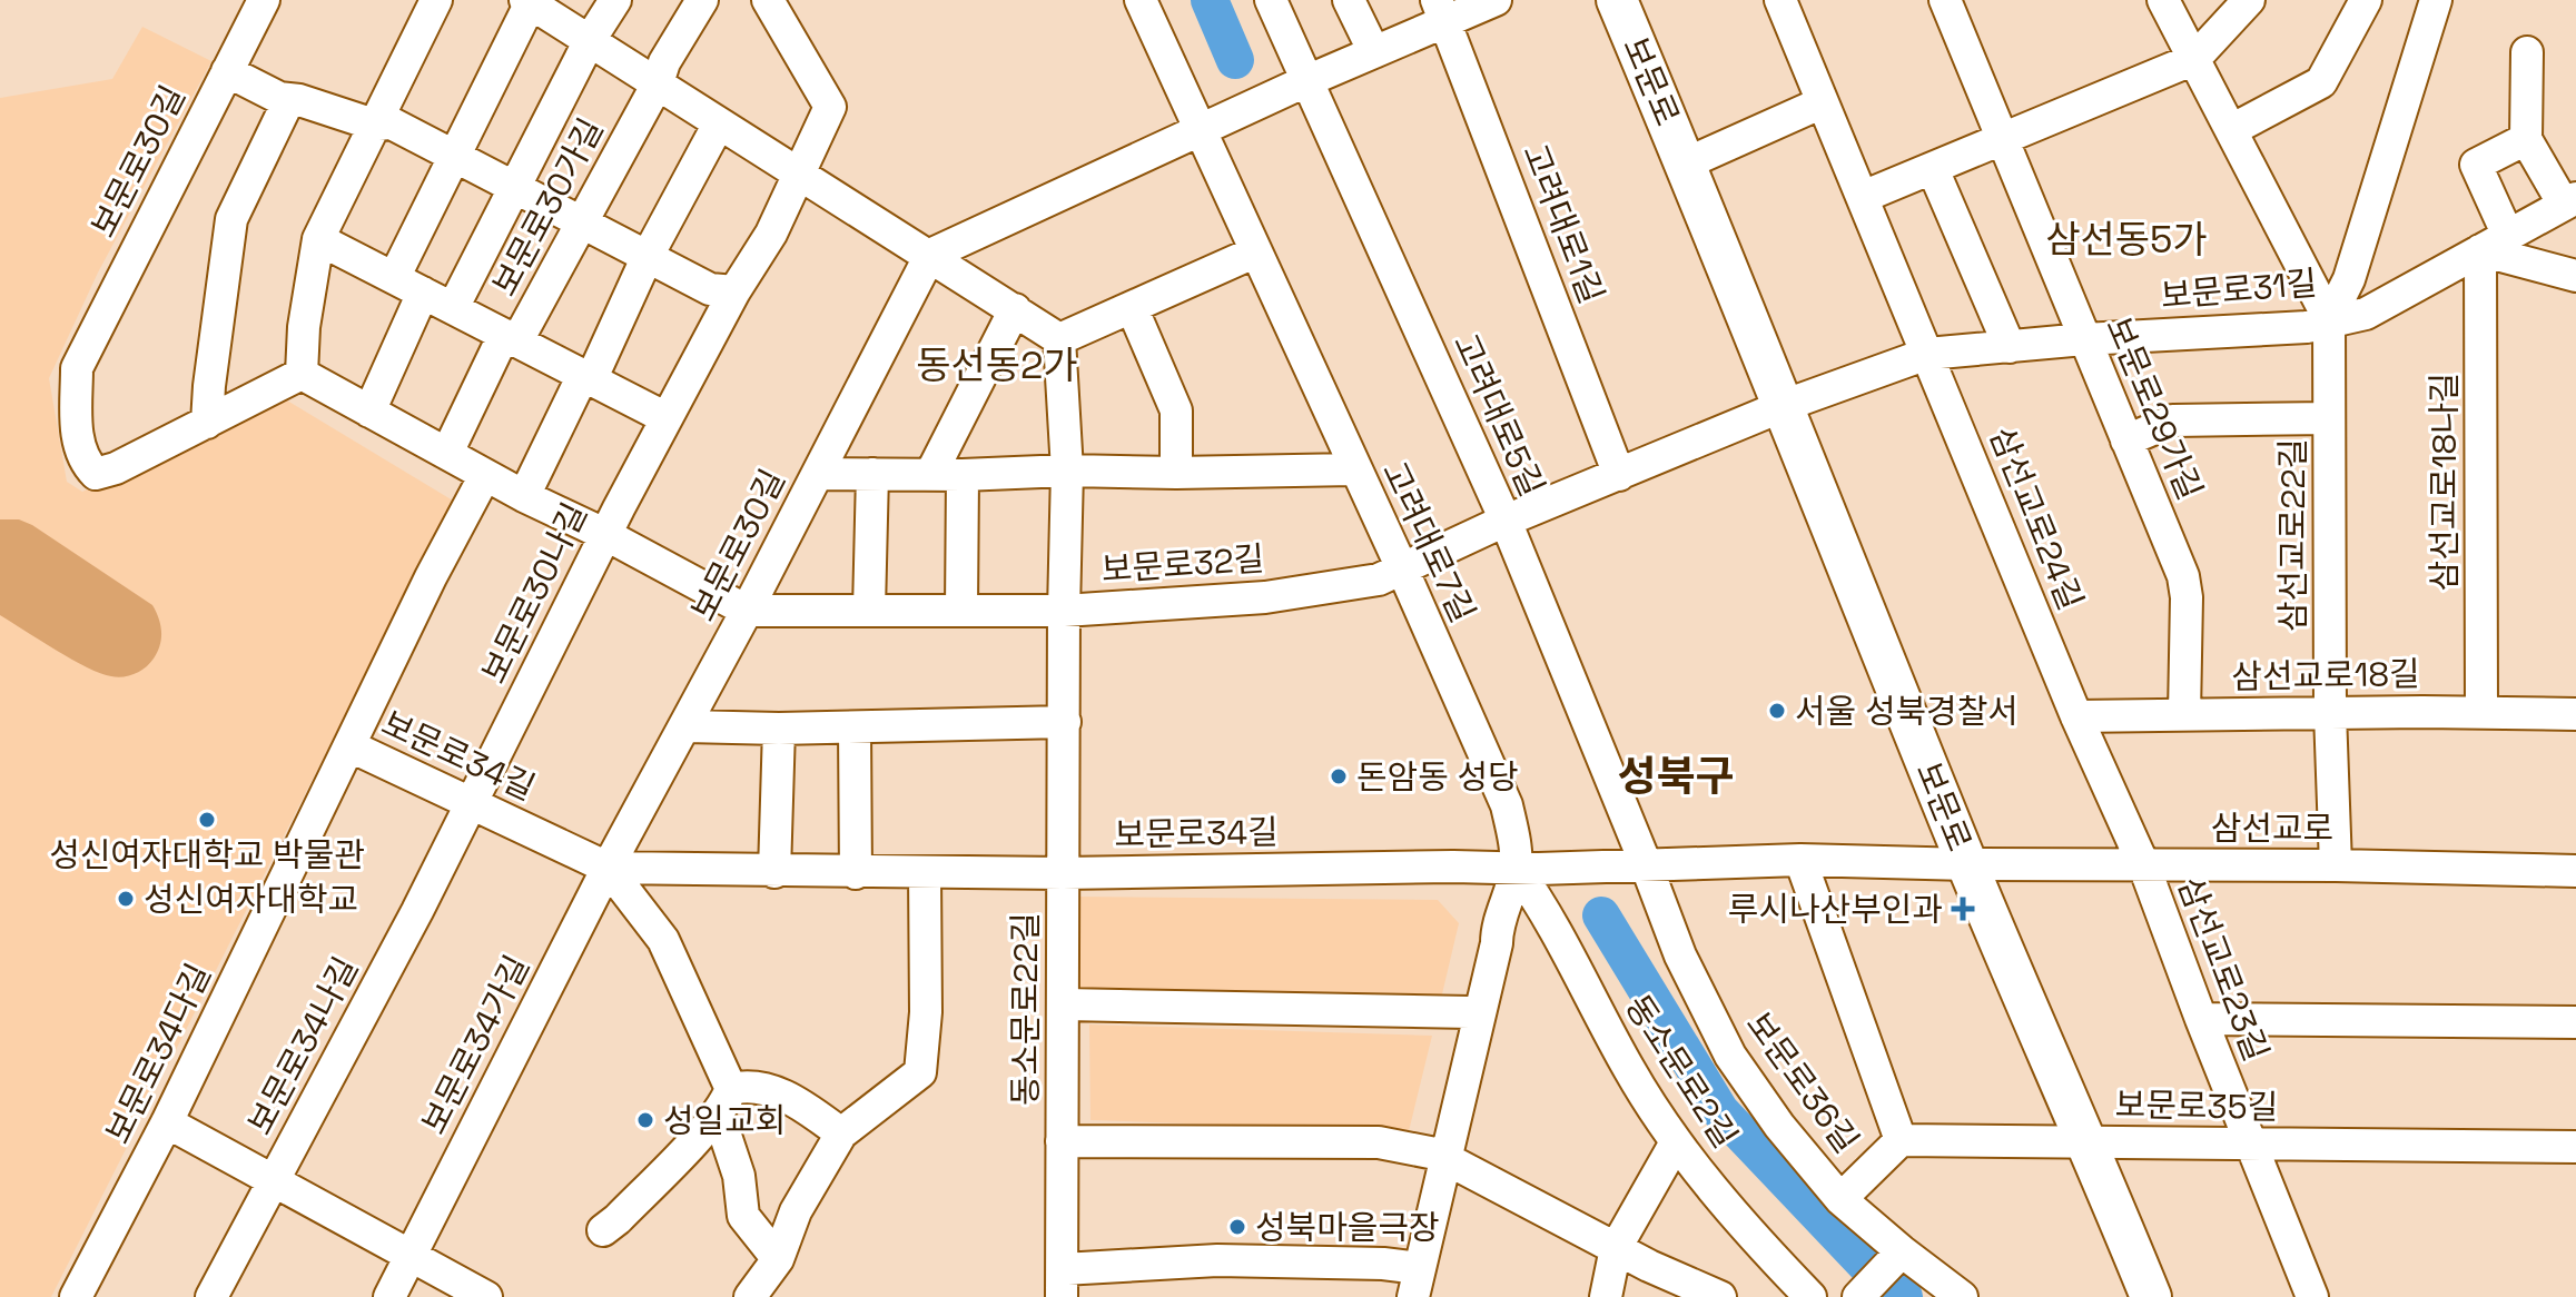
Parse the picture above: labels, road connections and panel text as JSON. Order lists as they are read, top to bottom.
{
  "streets": {
    "main road": ["보문로"],
    "street": [
      "보문로30길",
      "보문로30가길",
      "고려대로1길",
      "보문로31길",
      "보문로29가길",
      "고려대로5길",
      "삼선교로18나길",
      "삼선교로24길",
      "삼선교로22길",
      "고려대로7길",
      "보문로32길",
      "보문로30나길",
      "삼선교로18길",
      "보문로34길",
      "삼선교로",
      "삼선교로23길",
      "동소문로22길",
      "보문로34가길",
      "보문로34나길",
      "보문로34다길",
      "동소문로2길",
      "보문로36길",
      "보문로35길"
    ]
  },
  "crossings": [
    ["보문로", "보문로31길"],
    ["보문로", "삼선교로24길"],
    ["보문로", "삼선교로"],
    ["보문로", "보문로35길"],
    ["보문로30길", "보문로32길"],
    ["보문로30길", "보문로34길"],
    ["보문로30길", "보문로34가길"],
    ["보문로30가길", "보문로32길"],
    ["보문로31길", "보문로29가길"],
    ["보문로31길", "삼선교로18나길"],
    ["보문로31길", "삼선교로24길"],
    ["보문로31길", "삼선교로22길"],
    ["보문로29가길", "삼선교로22길"],
    ["보문로29가길", "삼선교로18길"],
    ["고려대로5길", "보문로32길"],
    ["고려대로5길", "보문로34길"],
    ["고려대로5길", "보문로36길"],
    ["삼선교로18나길", "삼선교로18길"],
    ["삼선교로24길", "삼선교로18길"],
    ["삼선교로24길", "삼선교로"],
    ["삼선교로24길", "삼선교로23길"],
    ["삼선교로22길", "삼선교로18길"],
    ["삼선교로22길", "삼선교로"],
    ["고려대로7길", "보문로32길"],
    ["고려대로7길", "보문로34길"],
    ["고려대로7길", "동소문로2길"],
    ["보문로32길", "보문로30나길"],
    ["보문로32길", "보문로34길"],
    ["보문로32길", "동소문로22길"],
    ["보문로30나길", "보문로34길"],
    ["보문로30나길", "보문로34나길"],
    ["보문로34길", "동소문로22길"],
    ["보문로34길", "보문로34가길"],
    ["보문로34길", "보문로34나길"],
    ["보문로34길", "보문로34다길"],
    ["보문로34길", "동소문로2길"],
    ["보문로34길", "보문로36길"],
    ["삼선교로", "삼선교로23길"],
    ["삼선교로23길", "보문로35길"],
    ["보문로34나길", "보문로34다길"]
  ],
  "districts": ["삼선동5가", "동선동2가", "성북구"],
  "places": {
    "other": [
      "서울 성북경찰서",
      "돈암동 성당",
      "성신여자대학교 박물관",
      "성신여자대학교",
      "성일교회",
      "성북마을극장"
    ],
    "health": ["루시나산부인과"]
  }
}
